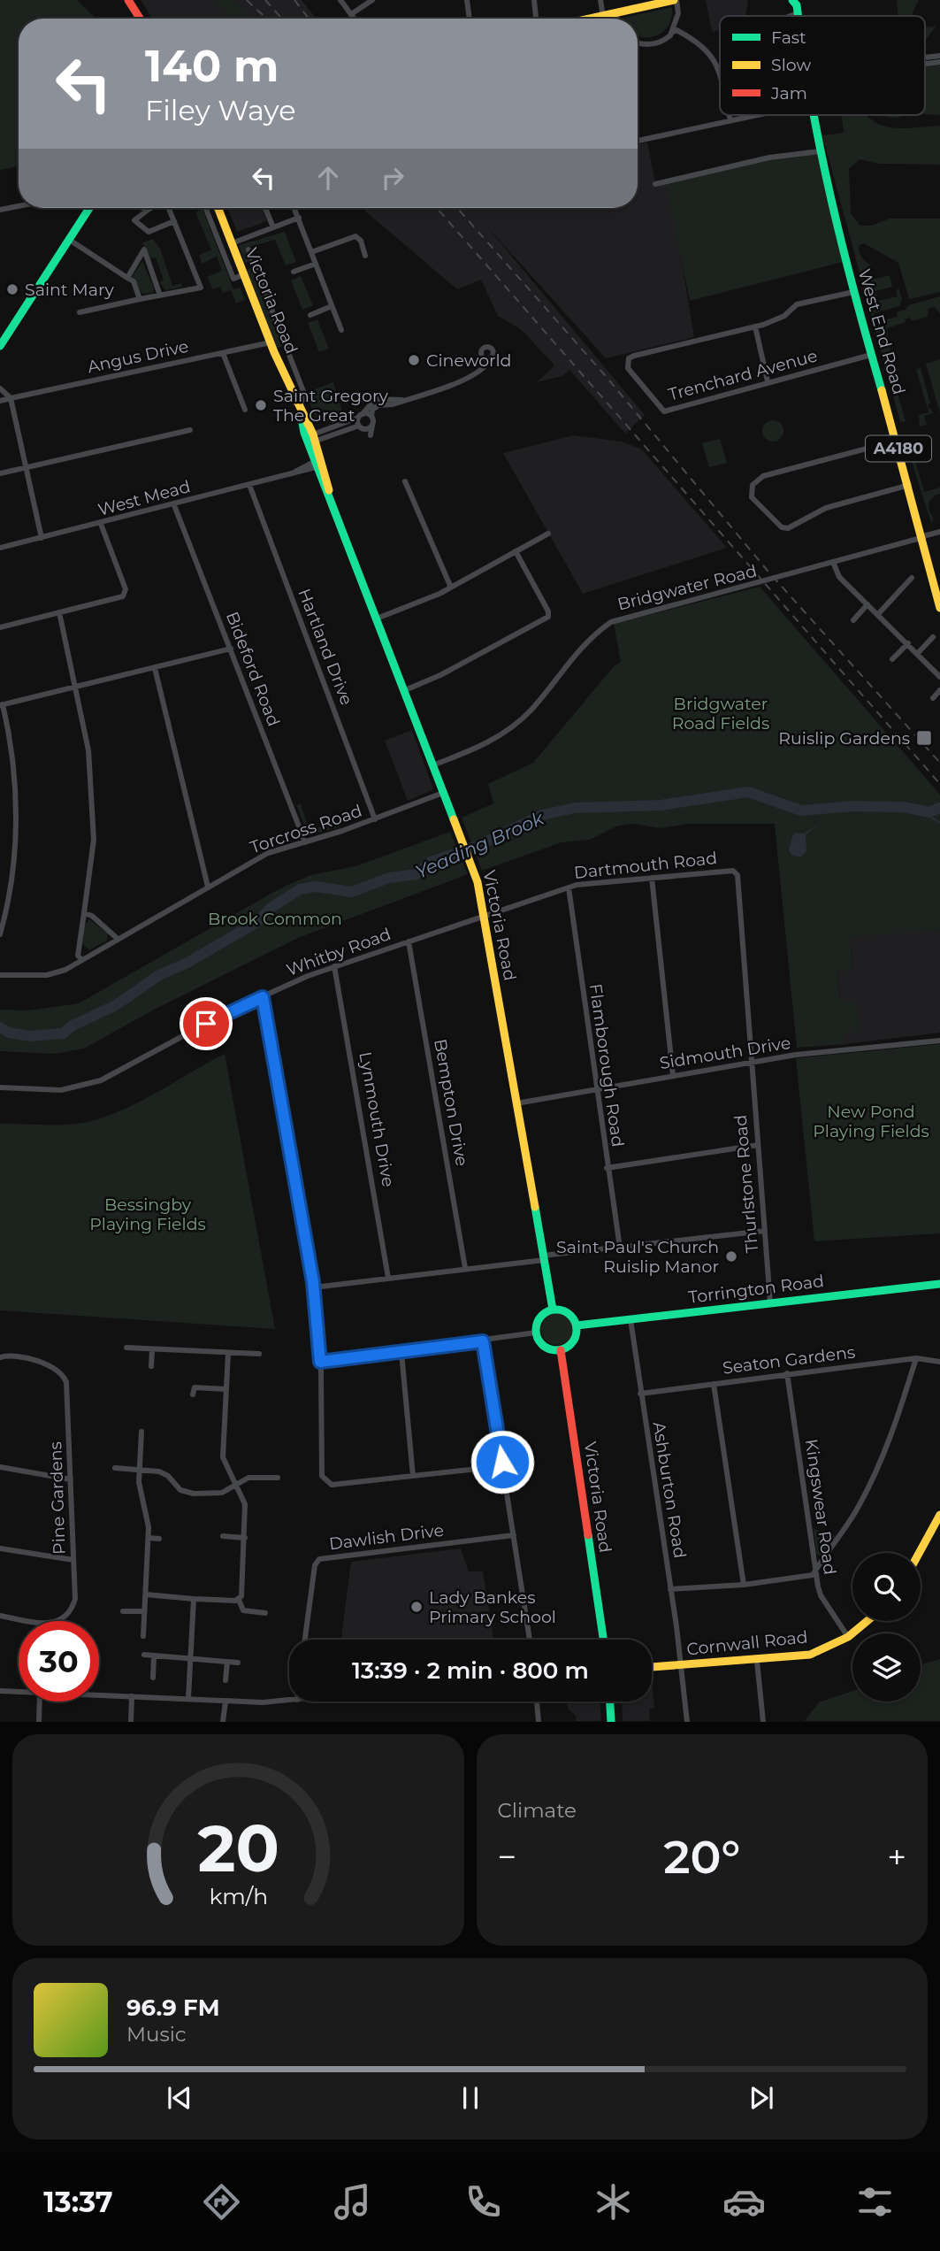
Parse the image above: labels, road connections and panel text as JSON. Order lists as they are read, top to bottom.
{
  "streets": {
    "street": [
      "Victoria Road",
      "West End Road",
      "Angus Drive",
      "Trenchard Avenue",
      "A4180",
      "West Mead",
      "Bridgwater Road",
      "Hartland Drive",
      "Bideford Road",
      "Torcross Road",
      "Dartmouth Road",
      "Whitby Road",
      "Sidmouth Drive",
      "Flamborough Road",
      "Bempton Drive",
      "Lynmouth Drive",
      "Thurlstone Road",
      "Torrington Road",
      "Seaton Gardens",
      "Ashburton Road",
      "Pine Gardens",
      "Kingswear Road",
      "Dawlish Drive",
      "Cornwall Road"
    ]
  },
  "crossings": [
    ["Victoria Road", "Angus Drive"],
    ["Victoria Road", "West Mead"],
    ["Victoria Road", "Bridgwater Road"],
    ["Victoria Road", "Torcross Road"],
    ["Victoria Road", "Dartmouth Road"],
    ["Victoria Road", "Whitby Road"],
    ["Victoria Road", "Sidmouth Drive"],
    ["Victoria Road", "Torrington Road"],
    ["West End Road", "Trenchard Avenue"],
    ["West End Road", "Bridgwater Road"],
    ["West Mead", "Hartland Drive"],
    ["West Mead", "Bideford Road"],
    ["Hartland Drive", "Torcross Road"],
    ["Bideford Road", "Torcross Road"],
    ["Dartmouth Road", "Whitby Road"],
    ["Dartmouth Road", "Sidmouth Drive"],
    ["Dartmouth Road", "Flamborough Road"],
    ["Dartmouth Road", "Thurlstone Road"],
    ["Whitby Road", "Bempton Drive"],
    ["Whitby Road", "Lynmouth Drive"],
    ["Sidmouth Drive", "Flamborough Road"],
    ["Sidmouth Drive", "Thurlstone Road"],
    ["Thurlstone Road", "Torrington Road"],
    ["Torrington Road", "Ashburton Road"],
    ["Seaton Gardens", "Ashburton Road"],
    ["Seaton Gardens", "Kingswear Road"],
    ["Ashburton Road", "Cornwall Road"],
    ["Kingswear Road", "Cornwall Road"]
  ],
  "water": ["Yeading Brook"],
  "parks": [
    "Bridgwater Road Fields",
    "Brook Common",
    "New Pond Playing Fields",
    "Bessingby Playing Fields"
  ],
  "places": {
    "other": [
      "Saint Mary",
      "Cineworld",
      "Saint Gregory The Great",
      "Saint Paul's Church Ruislip Manor",
      "Lady Bankes Primary School"
    ],
    "transit": ["Ruislip Gardens"]
  },
  "legend": ["Fast", "Slow", "Jam"],
  "page": {
    "turn": ["140 m", "Filey Waye"],
    "limit": "30",
    "trip": "13:39 · 2 min · 800 m",
    "tile": "Climate",
    "heat": ["−", "20°", "+"],
    "song": ["96.9 FM", "Music"],
    "tabs": "13:37",
    "gauge": ["20", "km/h"]
  }
}
